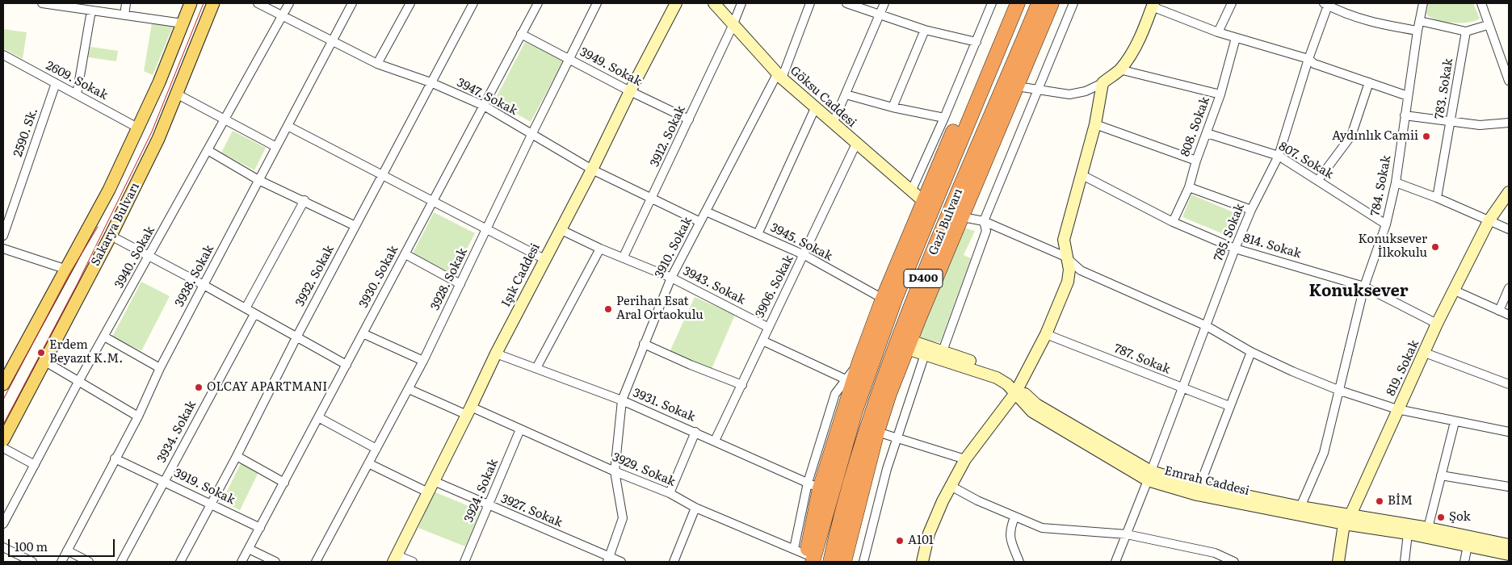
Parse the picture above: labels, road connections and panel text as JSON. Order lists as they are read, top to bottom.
{
  "streets": {
    "highway": ["Gazi Bulvarı", "D400"],
    "main road": ["Sakarya Bulvarı"],
    "street": [
      "3949. Sokak",
      "2609. Sokak",
      "783. Sokak",
      "3947. Sokak",
      "Göksu Caddesi",
      "808. Sokak",
      "2590. Sk.",
      "3912. Sokak",
      "807. Sokak",
      "784. Sokak",
      "785. Sokak",
      "3945. Sokak",
      "814. Sokak",
      "3910. Sokak",
      "3940. Sokak",
      "Işık Caddesi",
      "3938. Sokak",
      "3932. Sokak",
      "3930. Sokak",
      "3928. Sokak",
      "3943. Sokak",
      "3906. Sokak",
      "787. Sokak",
      "819. Sokak",
      "3931. Sokak",
      "3934. Sokak",
      "3929. Sokak",
      "Emrah Caddesi",
      "3919. Sokak",
      "3924. Sokak",
      "3927. Sokak"
    ]
  },
  "crossings": [
    ["3949. Sokak", "3912. Sokak"],
    ["3949. Sokak", "Işık Caddesi"],
    ["3949. Sokak", "3930. Sokak"],
    ["3949. Sokak", "3928. Sokak"],
    ["2609. Sokak", "2590. Sk."],
    ["2609. Sokak", "Sakarya Bulvarı"],
    ["3947. Sokak", "3912. Sokak"],
    ["3947. Sokak", "3910. Sokak"],
    ["3947. Sokak", "3940. Sokak"],
    ["3947. Sokak", "Işık Caddesi"],
    ["3947. Sokak", "3938. Sokak"],
    ["3947. Sokak", "3932. Sokak"],
    ["3947. Sokak", "3930. Sokak"],
    ["3947. Sokak", "3928. Sokak"],
    ["Göksu Caddesi", "3912. Sokak"],
    ["Göksu Caddesi", "3910. Sokak"],
    ["Göksu Caddesi", "3906. Sokak"],
    ["808. Sokak", "807. Sokak"],
    ["808. Sokak", "814. Sokak"],
    ["3912. Sokak", "3943. Sokak"],
    ["807. Sokak", "784. Sokak"],
    ["807. Sokak", "785. Sokak"],
    ["784. Sokak", "814. Sokak"],
    ["784. Sokak", "Emrah Caddesi"],
    ["Gazi Bulvarı", "3929. Sokak"],
    ["785. Sokak", "814. Sokak"],
    ["785. Sokak", "787. Sokak"],
    ["785. Sokak", "Emrah Caddesi"],
    ["3945. Sokak", "3910. Sokak"],
    ["3945. Sokak", "3906. Sokak"],
    ["814. Sokak", "819. Sokak"],
    ["3910. Sokak", "3943. Sokak"],
    ["3910. Sokak", "3931. Sokak"],
    ["3910. Sokak", "3929. Sokak"],
    ["3910. Sokak", "3927. Sokak"],
    ["Işık Caddesi", "3943. Sokak"],
    ["Işık Caddesi", "3931. Sokak"],
    ["Işık Caddesi", "3929. Sokak"],
    ["Işık Caddesi", "3927. Sokak"],
    ["3938. Sokak", "3919. Sokak"],
    ["3932. Sokak", "3919. Sokak"],
    ["3930. Sokak", "3919. Sokak"],
    ["3928. Sokak", "3929. Sokak"],
    ["3943. Sokak", "3906. Sokak"],
    ["3906. Sokak", "3931. Sokak"],
    ["819. Sokak", "Emrah Caddesi"],
    ["3934. Sokak", "3919. Sokak"],
    ["3929. Sokak", "3924. Sokak"],
    ["3924. Sokak", "3927. Sokak"]
  ],
  "districts": ["Konuksever"],
  "places": [
    "Aydınlık Camii",
    "Konuksever İlkokulu",
    "Perihan Esat Aral Ortaokulu",
    "Erdem Beyazıt K.M.",
    "OLCAY APARTMANI",
    "BİM",
    "Şok",
    "A101"
  ],
  "scale_bar": "100 m"
}
